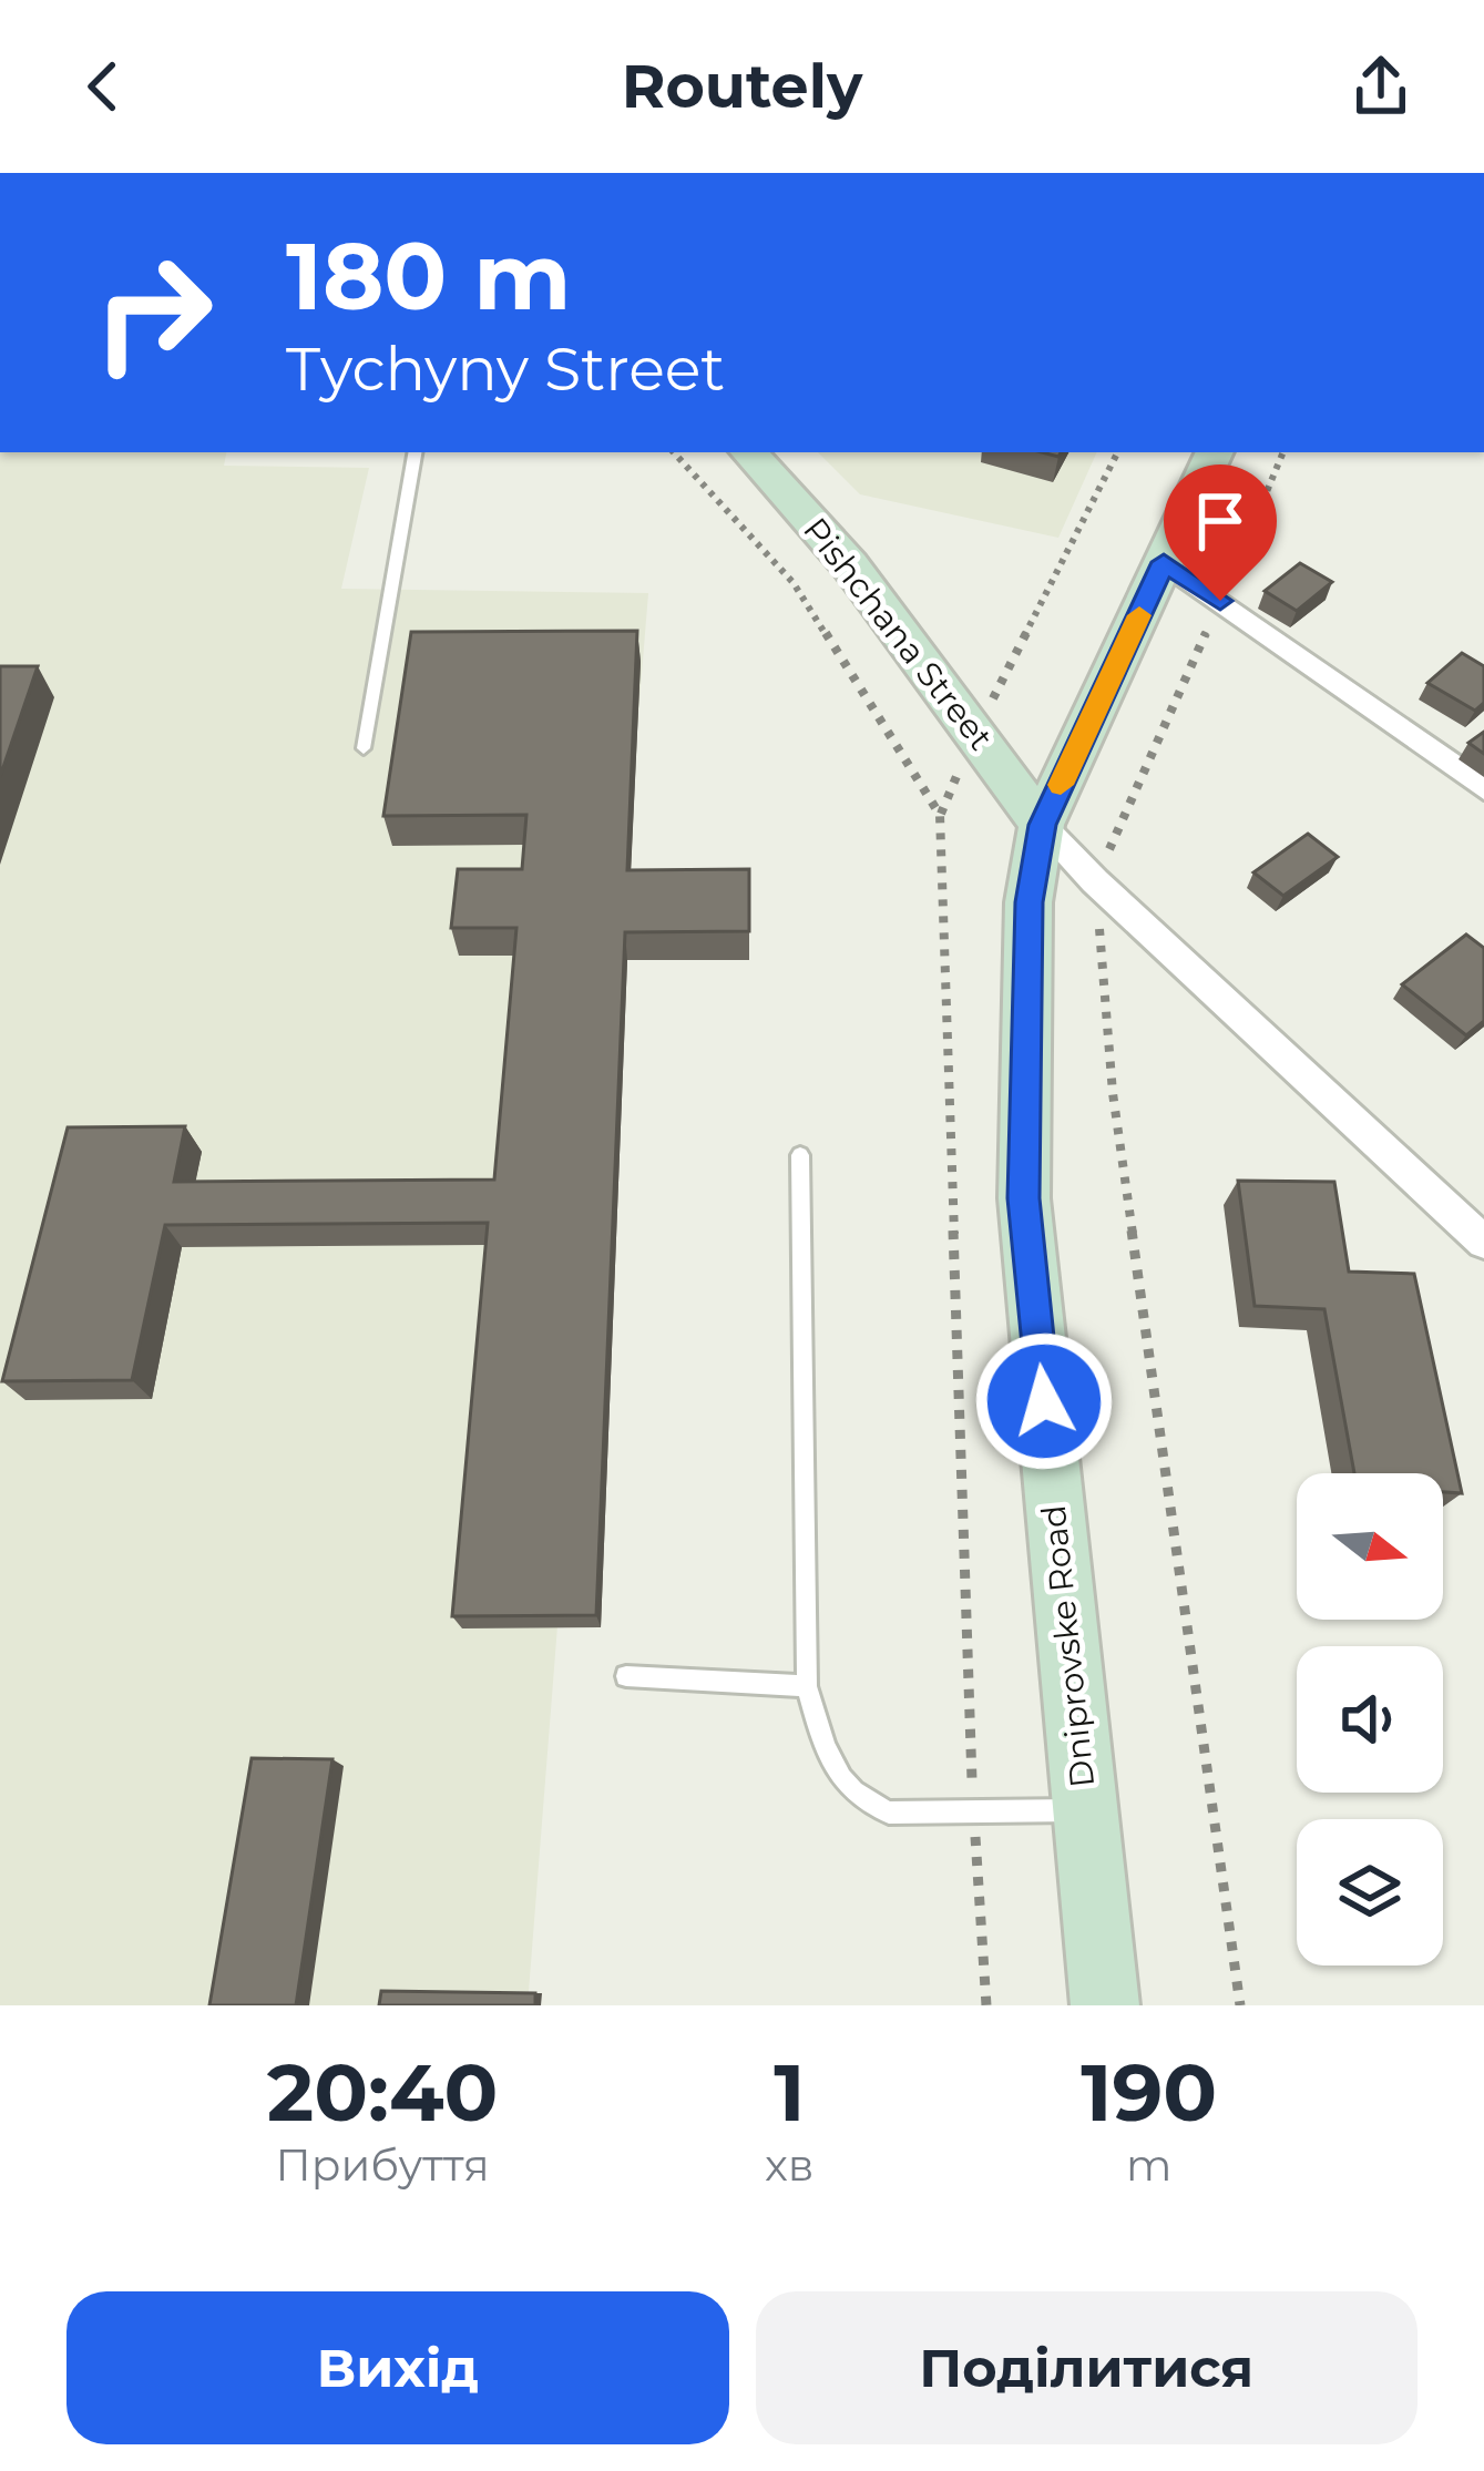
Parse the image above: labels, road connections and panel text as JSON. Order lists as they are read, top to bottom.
{
  "streets": {
    "street": ["Pishchana Street", "Dniprovske Road"]
  },
  "crossings": [
    ["Pishchana Street", "Dniprovske Road"]
  ],
  "north": "right",
  "page": {
    "header": "Routely",
    "turn": ["180 m", "Tychyny Street"],
    "eta": [
      "20:40",
      "Прибуття",
      "1",
      "хв",
      "190",
      "m"
    ],
    "buttons": ["Вихід", "Поділитися"]
  }
}
